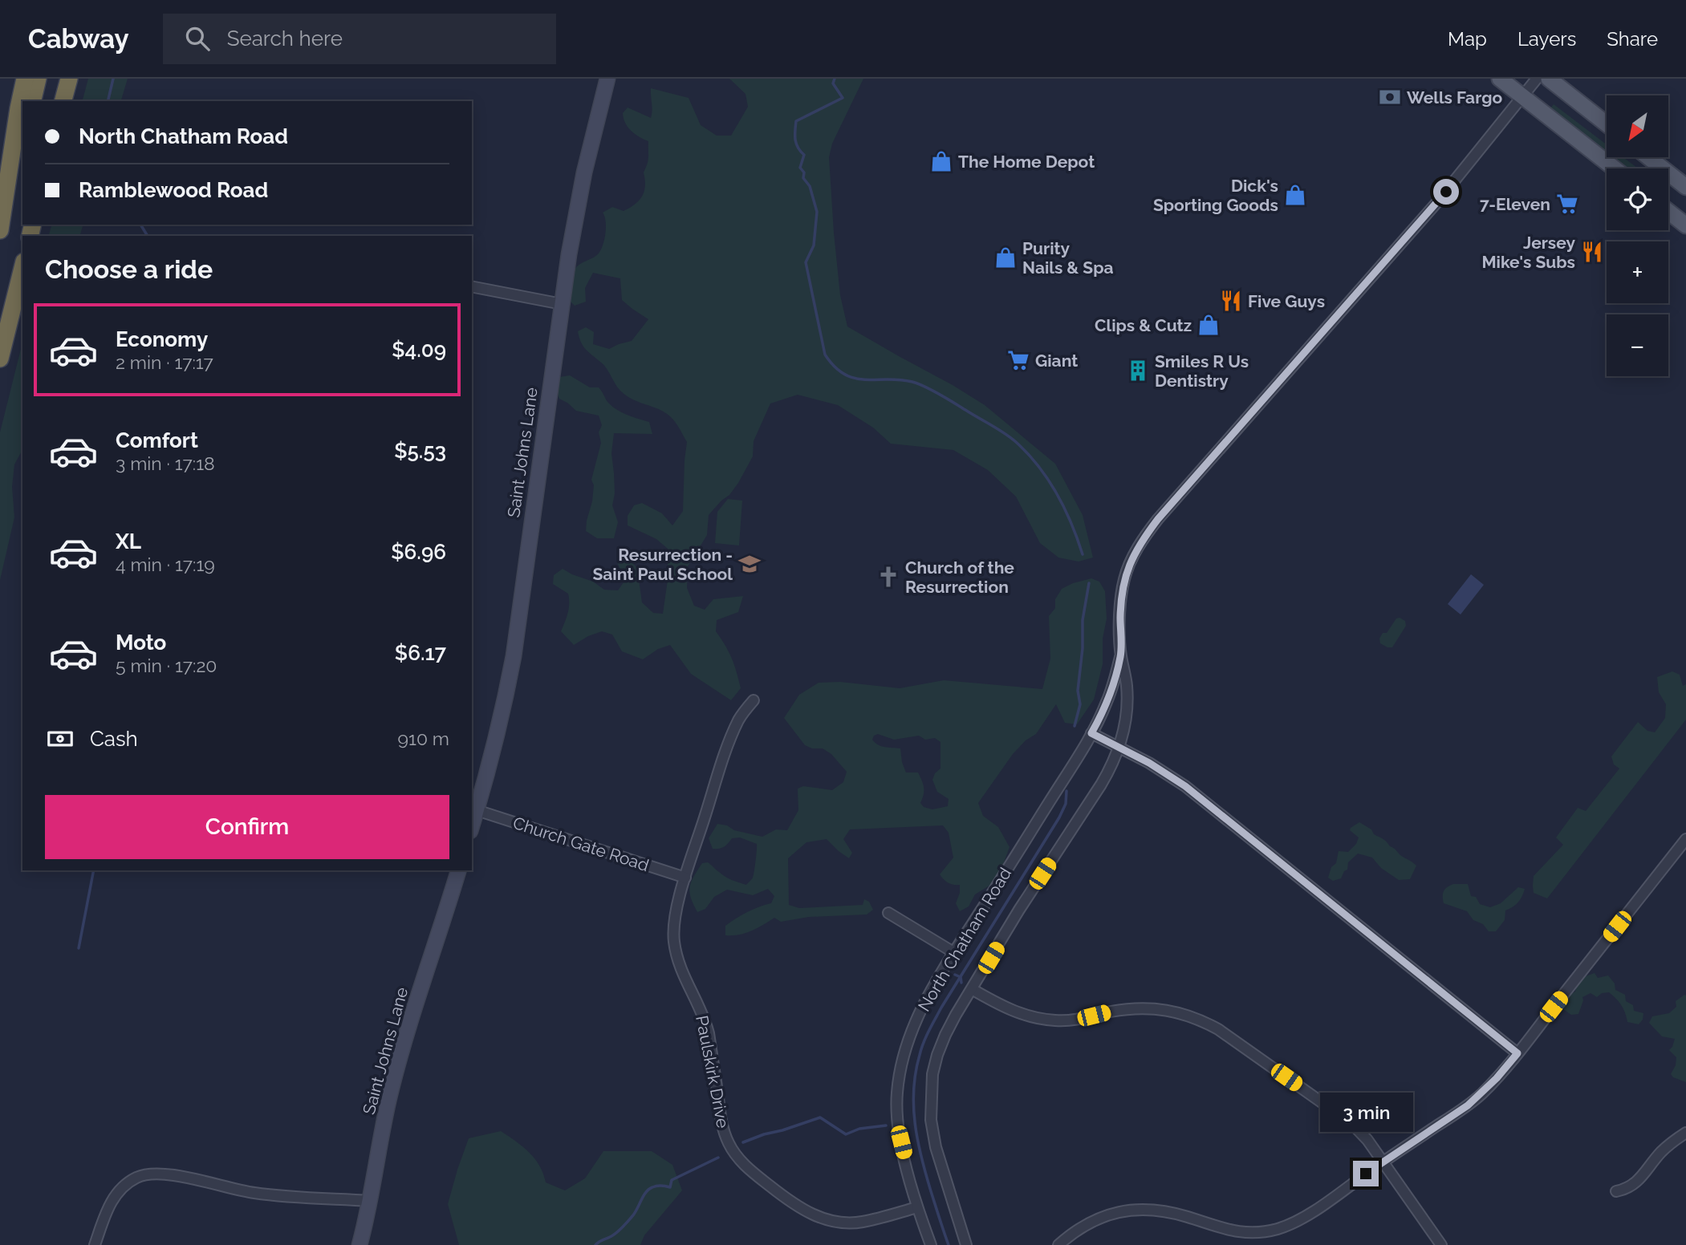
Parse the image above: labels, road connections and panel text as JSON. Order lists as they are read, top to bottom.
{
  "streets": {
    "street": [
      "Saint Johns Lane",
      "Church Gate Road",
      "North Chatham Road",
      "Paulskirk Drive"
    ]
  },
  "crossings": [
    ["Saint Johns Lane", "Church Gate Road"],
    ["Church Gate Road", "Paulskirk Drive"],
    ["North Chatham Road", "Paulskirk Drive"]
  ],
  "places": {
    "bank": ["Wells Fargo"],
    "shop": [
      "The Home Depot",
      "Dick's Sporting Goods",
      "Purity Nails & Spa",
      "Clips & Cutz"
    ],
    "supermarket": ["7-Eleven", "Giant"],
    "restaurant": ["Jersey Mike's Subs", "Five Guys"],
    "building": ["Smiles R Us Dentistry"],
    "school or university": ["Resurrection - Saint Paul School"],
    "church": ["Church of the Resurrection"]
  },
  "north": "bottom left",
  "page": {
    "header": "Cabway",
    "search": "Search here",
    "nav": ["Map", "Layers", "Share"],
    "map_buttons": ["+", "−"],
    "banner": ["North Chatham Road", "Ramblewood Road"],
    "heading": "Choose a ride",
    "list": [
      {
        "name": "Economy",
        "note": "2 min · 17:17",
        "value": "$4.09"
      },
      {
        "name": "Comfort",
        "note": "3 min · 17:18",
        "value": "$5.53"
      },
      {
        "name": "XL",
        "note": "4 min · 17:19",
        "value": "$6.96"
      },
      {
        "name": "Moto",
        "note": "5 min · 17:20",
        "value": "$6.17"
      }
    ],
    "pay": ["Cash", "910 m"],
    "buttons": "Confirm",
    "bubble": "3 min"
  }
}
